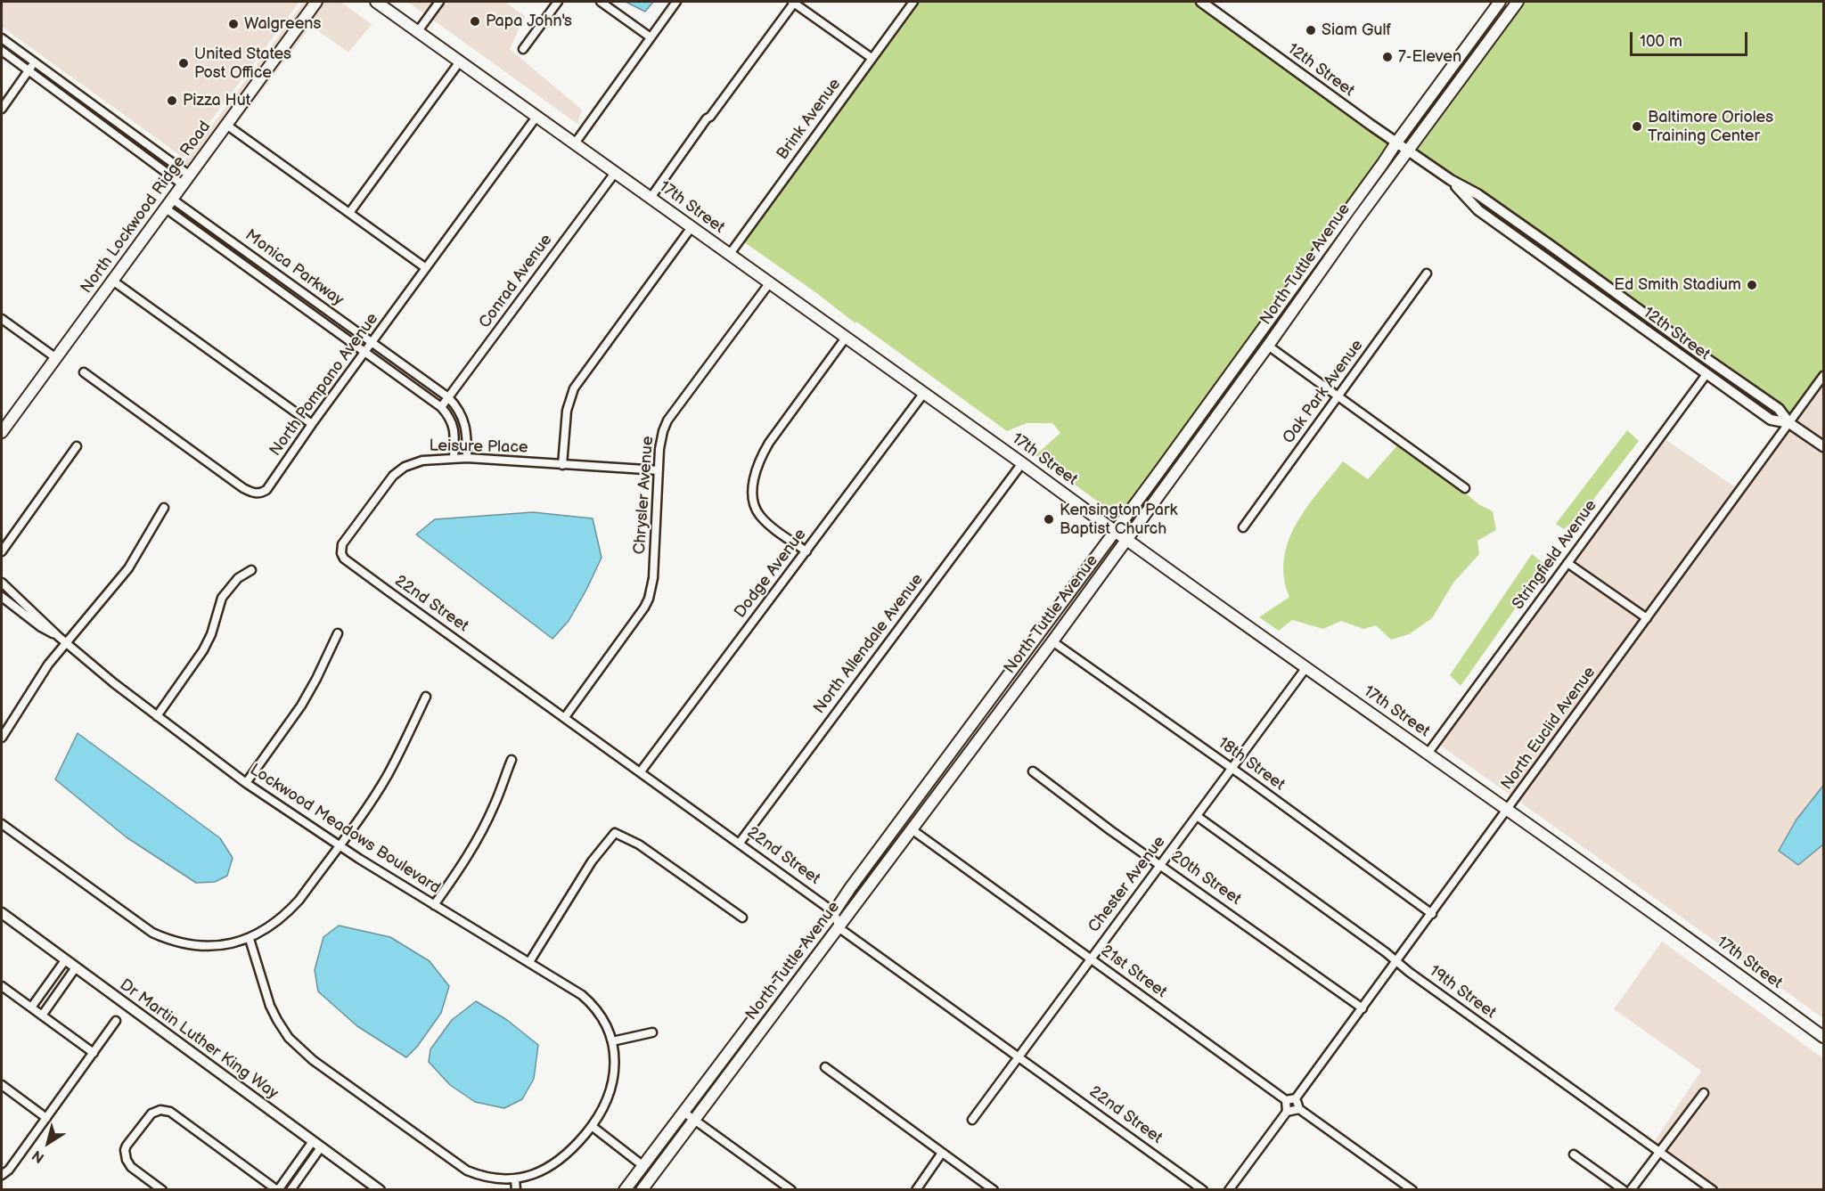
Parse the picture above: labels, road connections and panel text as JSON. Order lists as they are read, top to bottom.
{
  "streets": {
    "main road": ["North Lockwood Ridge Road", "17th Street", "North Tuttle Avenue"],
    "street": [
      "12th Street",
      "Brink Avenue",
      "Monica Parkway",
      "Conrad Avenue",
      "North Pompano Avenue",
      "Oak Park Avenue",
      "Leisure Place",
      "Chrysler Avenue",
      "Stringfield Avenue",
      "Dodge Avenue",
      "22nd Street",
      "North Allendale Avenue",
      "North Euclid Avenue",
      "18th Street",
      "Lockwood Meadows Boulevard",
      "20th Street",
      "Chester Avenue",
      "21st Street",
      "19th Street",
      "Dr Martin Luther King Way"
    ]
  },
  "crossings": [
    ["12th Street", "North Tuttle Avenue"],
    ["12th Street", "Stringfield Avenue"],
    ["12th Street", "North Euclid Avenue"],
    ["Brink Avenue", "17th Street"],
    ["North Lockwood Ridge Road", "Monica Parkway"],
    ["17th Street", "North Tuttle Avenue"],
    ["17th Street", "Conrad Avenue"],
    ["17th Street", "North Pompano Avenue"],
    ["17th Street", "Chrysler Avenue"],
    ["17th Street", "Stringfield Avenue"],
    ["17th Street", "Dodge Avenue"],
    ["17th Street", "North Allendale Avenue"],
    ["17th Street", "North Euclid Avenue"],
    ["17th Street", "Chester Avenue"],
    ["North Tuttle Avenue", "22nd Street"],
    ["North Tuttle Avenue", "18th Street"],
    ["North Tuttle Avenue", "21st Street"],
    ["Monica Parkway", "Conrad Avenue"],
    ["Monica Parkway", "North Pompano Avenue"],
    ["Monica Parkway", "Leisure Place"],
    ["Leisure Place", "Chrysler Avenue"],
    ["Leisure Place", "22nd Street"],
    ["Chrysler Avenue", "22nd Street"],
    ["Dodge Avenue", "22nd Street"],
    ["22nd Street", "North Allendale Avenue"],
    ["22nd Street", "Chester Avenue"],
    ["North Euclid Avenue", "18th Street"],
    ["North Euclid Avenue", "20th Street"],
    ["North Euclid Avenue", "19th Street"],
    ["18th Street", "Chester Avenue"],
    ["20th Street", "Chester Avenue"],
    ["Chester Avenue", "21st Street"],
    ["Chester Avenue", "19th Street"]
  ],
  "places": [
    "Papa John's",
    "Walgreens",
    "Siam Gulf",
    "7-Eleven",
    "United States Post Office",
    "Pizza Hut",
    "Baltimore Orioles Training Center",
    "Ed Smith Stadium",
    "Kensington Park Baptist Church"
  ],
  "scale_bar": "100 m",
  "north": "bottom left"
}
